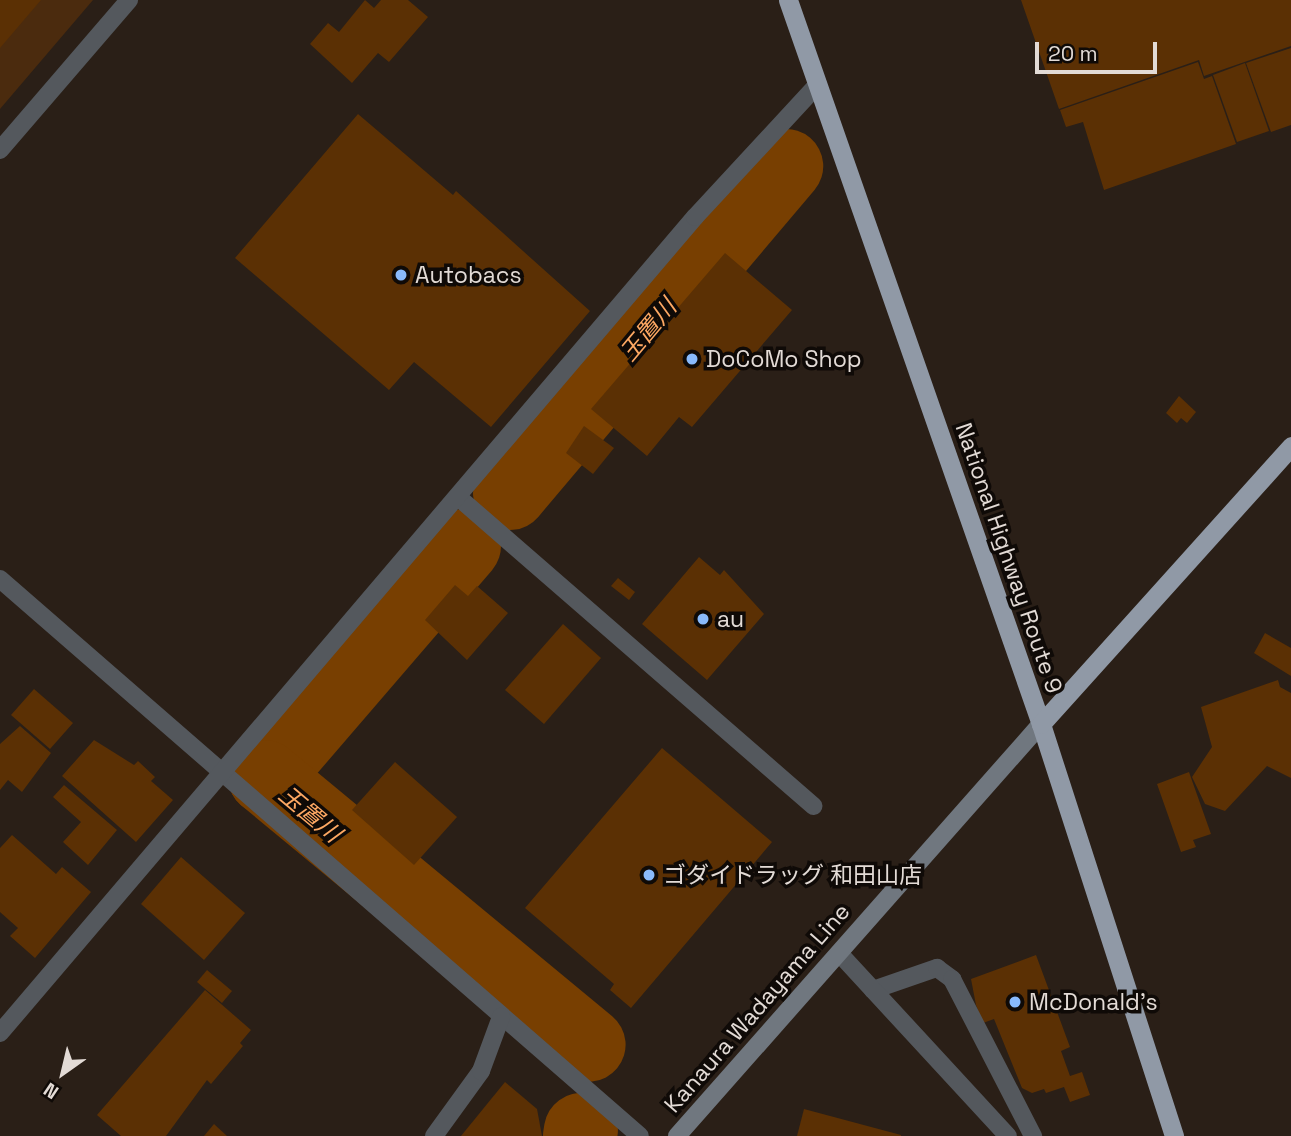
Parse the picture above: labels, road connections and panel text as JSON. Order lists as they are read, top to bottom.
{
  "streets": {
    "highway": ["National Highway Route 9"],
    "main road": ["Kanaura Wadayama Line"]
  },
  "crossings": [
    ["National Highway Route 9", "Kanaura Wadayama Line"]
  ],
  "water": ["玉置川"],
  "places": [
    "Autobacs",
    "DoCoMo Shop",
    "au",
    "ゴダイドラッグ 和田山店",
    "McDonald's"
  ],
  "scale_bar": "20 m",
  "north": "bottom left"
}
